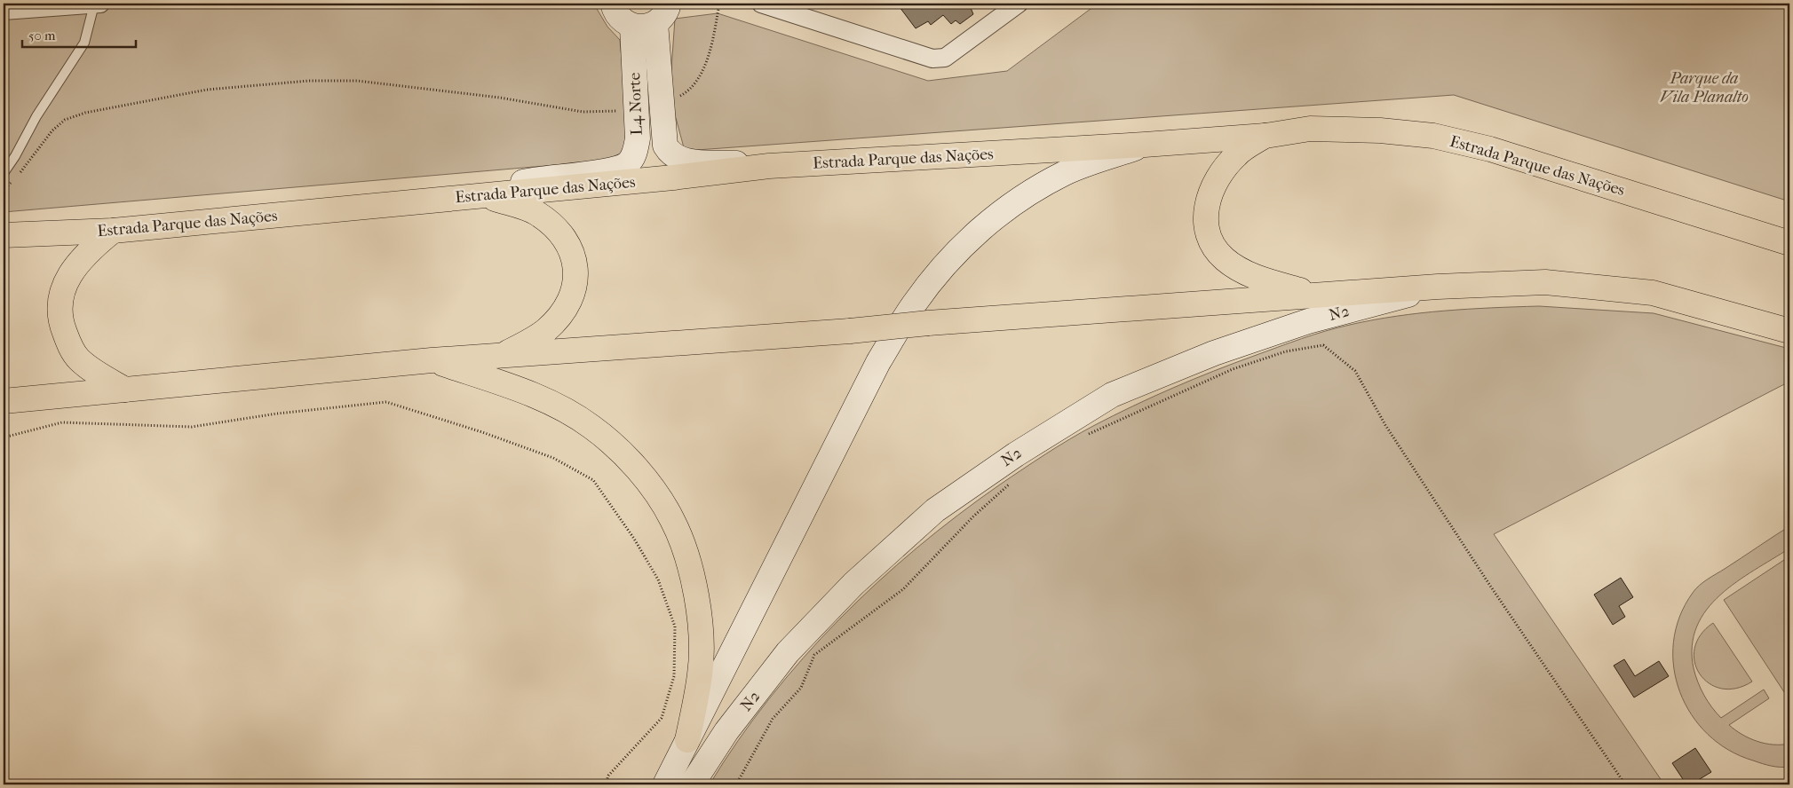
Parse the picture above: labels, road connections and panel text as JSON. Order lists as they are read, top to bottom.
{
  "streets": {
    "highway": ["Estrada Parque das Nações"],
    "main road": ["L4 Norte", "N2"]
  },
  "crossings": [
    ["L4 Norte", "Estrada Parque das Nações"]
  ],
  "parks": ["Parque da Vila Planalto"],
  "scale_bar": "50 m"
}
